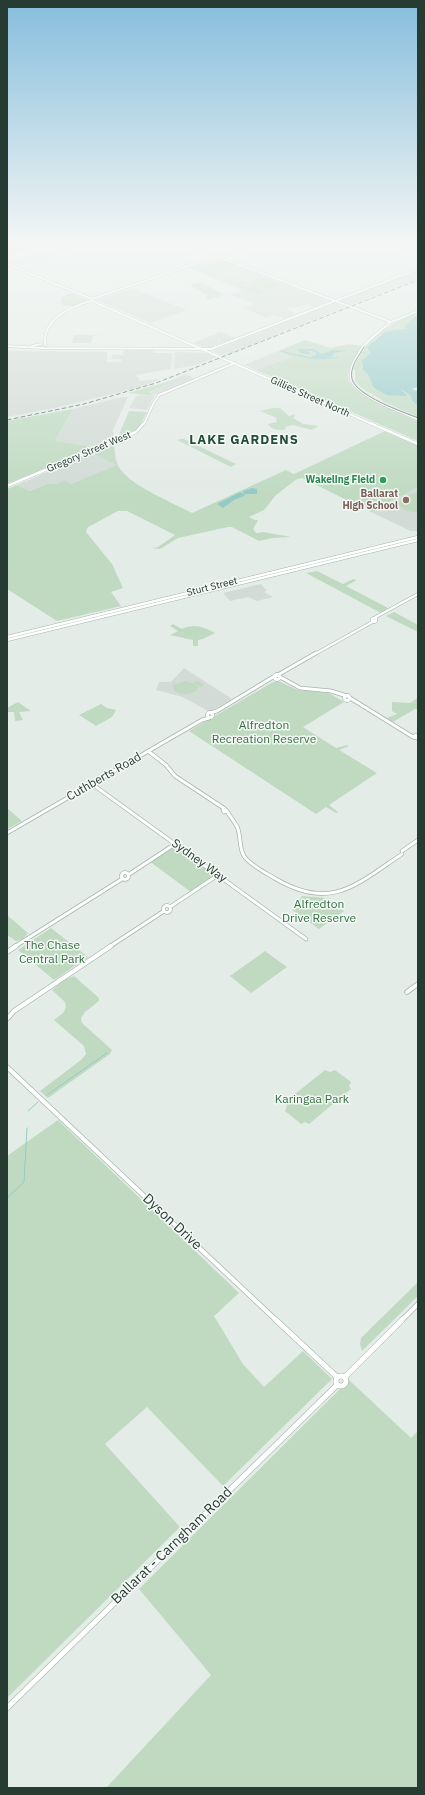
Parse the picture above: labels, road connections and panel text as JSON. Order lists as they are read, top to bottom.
{
  "streets": {
    "main road": [
      "Gillies Street North",
      "Gregory Street West",
      "Sturt Street",
      "Cuthberts Road",
      "Sydney Way",
      "Dyson Drive",
      "Ballarat - Carngham Road"
    ]
  },
  "crossings": [
    ["Gillies Street North", "Gregory Street West"],
    ["Cuthberts Road", "Sydney Way"],
    ["Dyson Drive", "Ballarat - Carngham Road"]
  ],
  "districts": ["LAKE GARDENS"],
  "parks": [
    "Alfredton Recreation Reserve",
    "Alfredton Drive Reserve",
    "The Chase Central Park",
    "Karingaa Park"
  ],
  "places": ["Wakeling Field", "Ballarat High School"]
}
